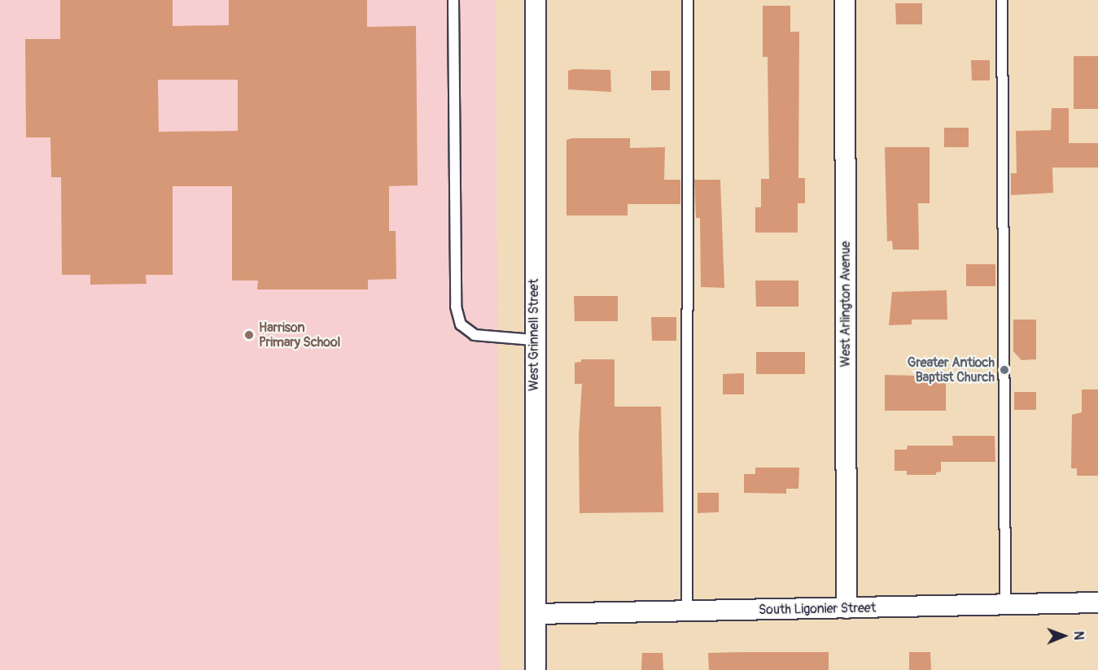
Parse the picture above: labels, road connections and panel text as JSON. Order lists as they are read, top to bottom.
{
  "streets": {
    "street": ["West Arlington Avenue", "West Grinnell Street", "South Ligonier Street"]
  },
  "crossings": [
    ["West Arlington Avenue", "South Ligonier Street"],
    ["West Grinnell Street", "South Ligonier Street"]
  ],
  "places": ["Harrison Primary School", "Greater Antioch Baptist Church"],
  "north": "right"
}
